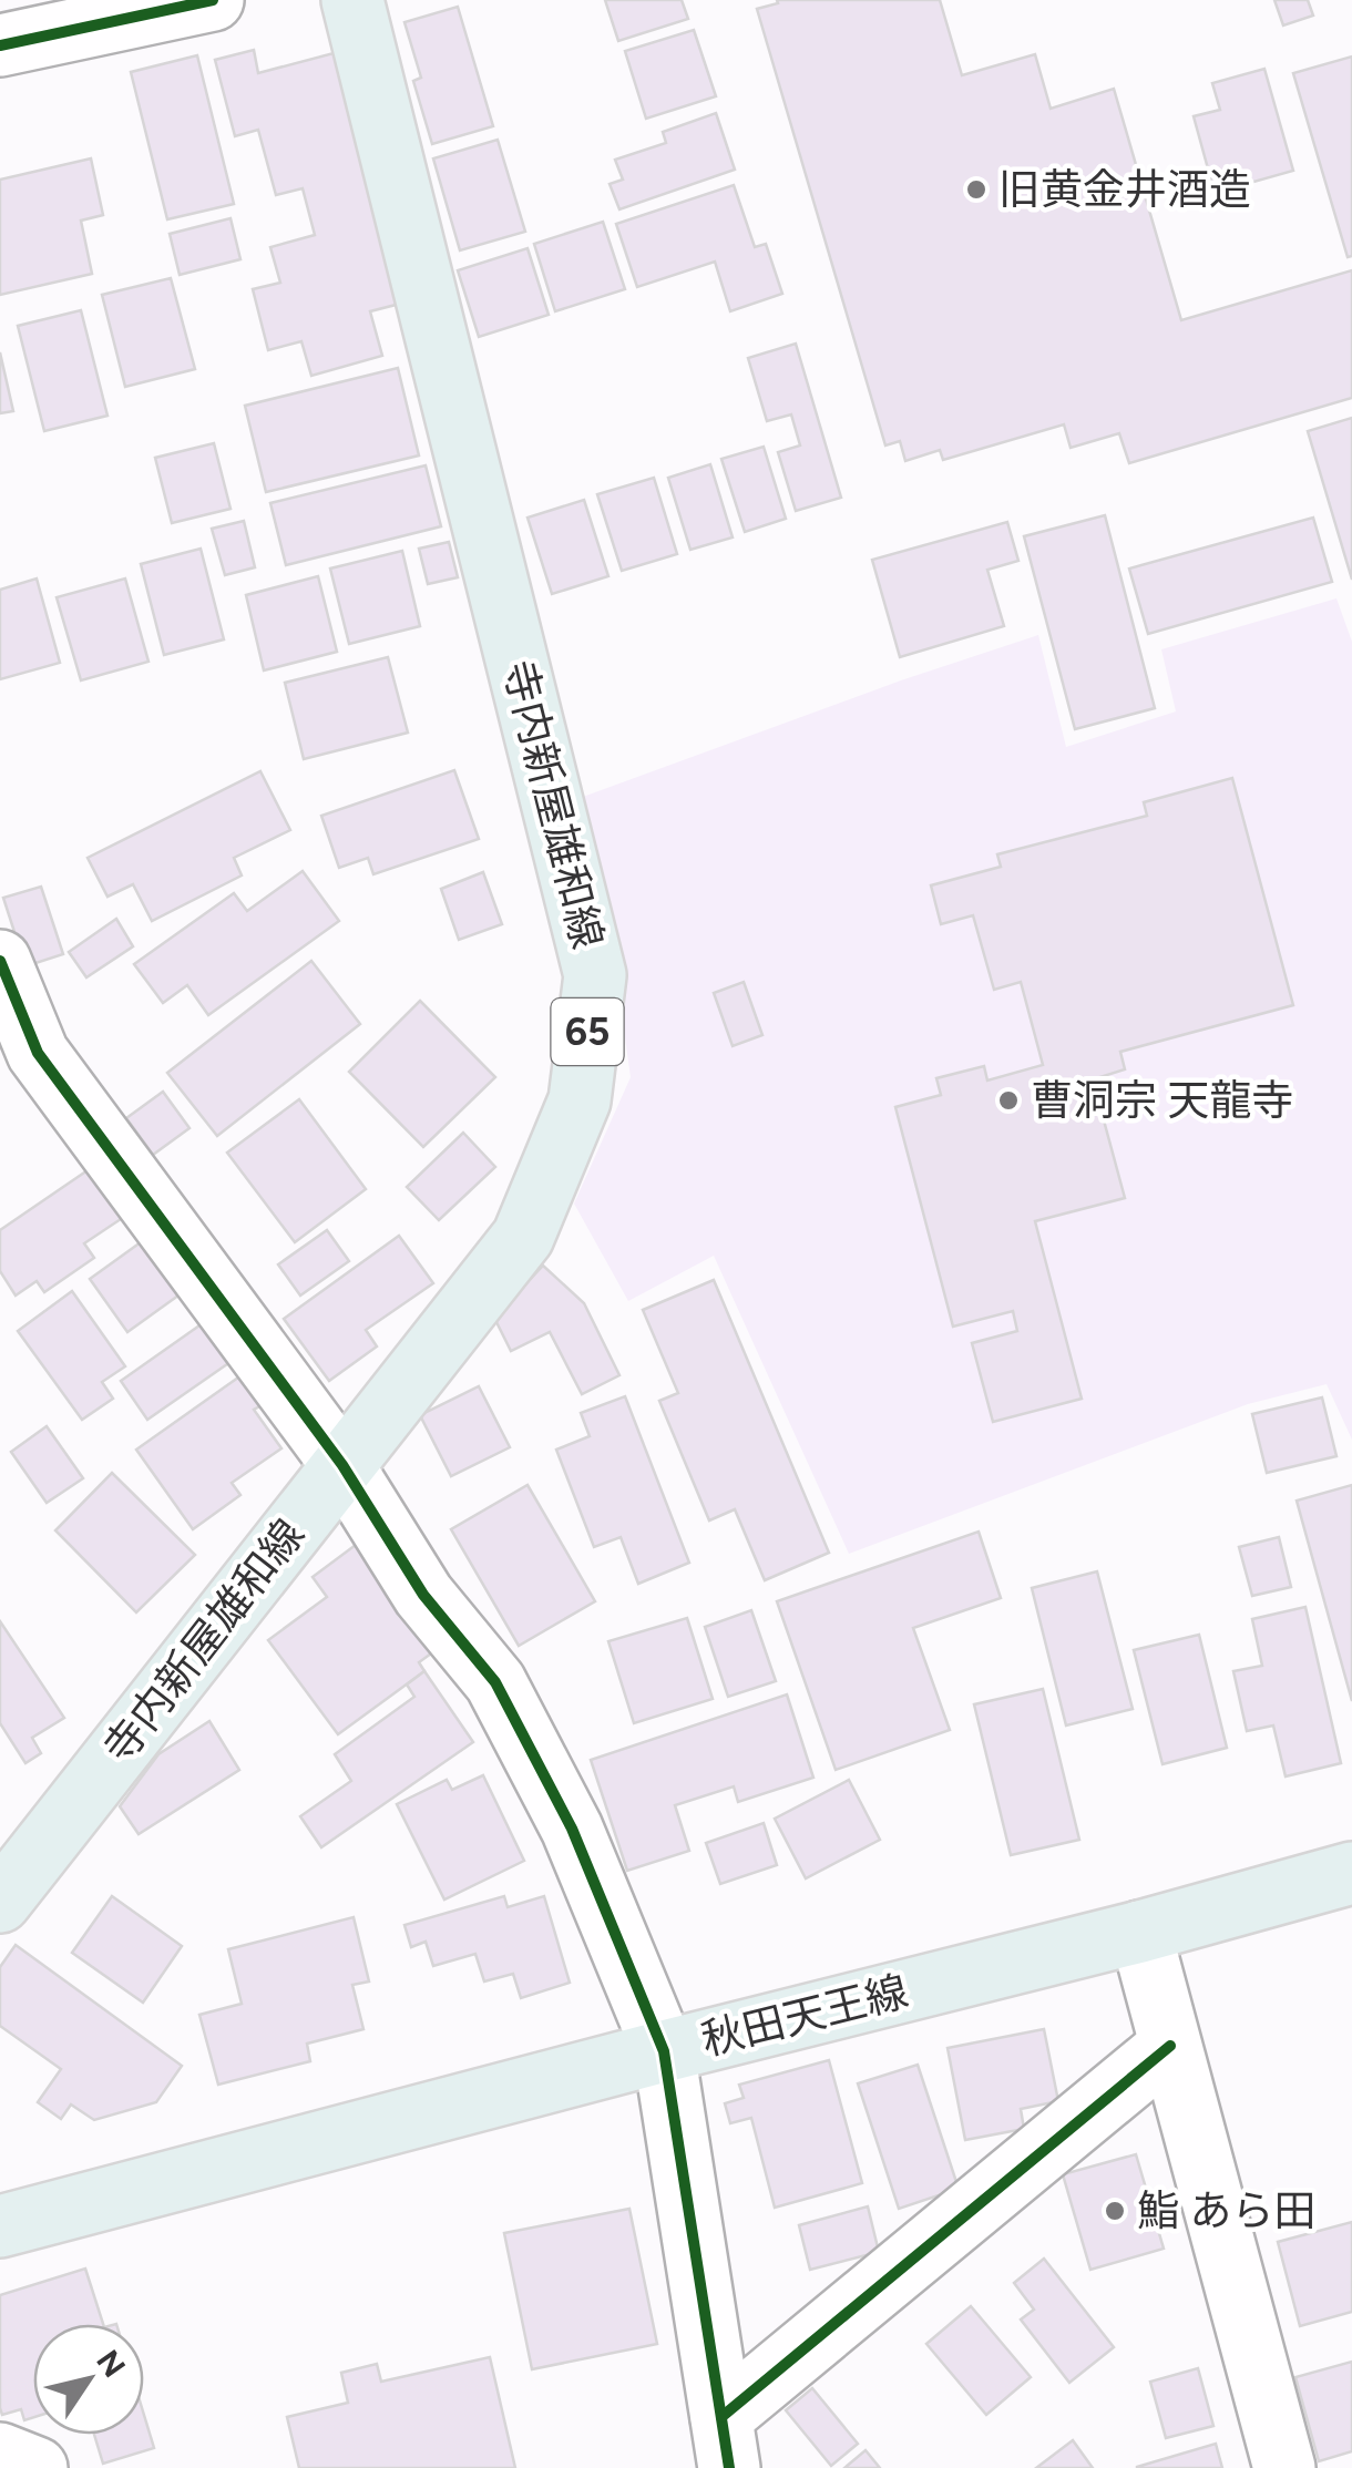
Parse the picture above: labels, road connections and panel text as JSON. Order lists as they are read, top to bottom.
{
  "streets": {
    "main road": ["寺内新屋雄和線", "65", "秋田天王線"]
  },
  "places": ["旧黄金井酒造", "曹洞宗 天龍寺", "鮨 あら田"],
  "north": "top right"
}
